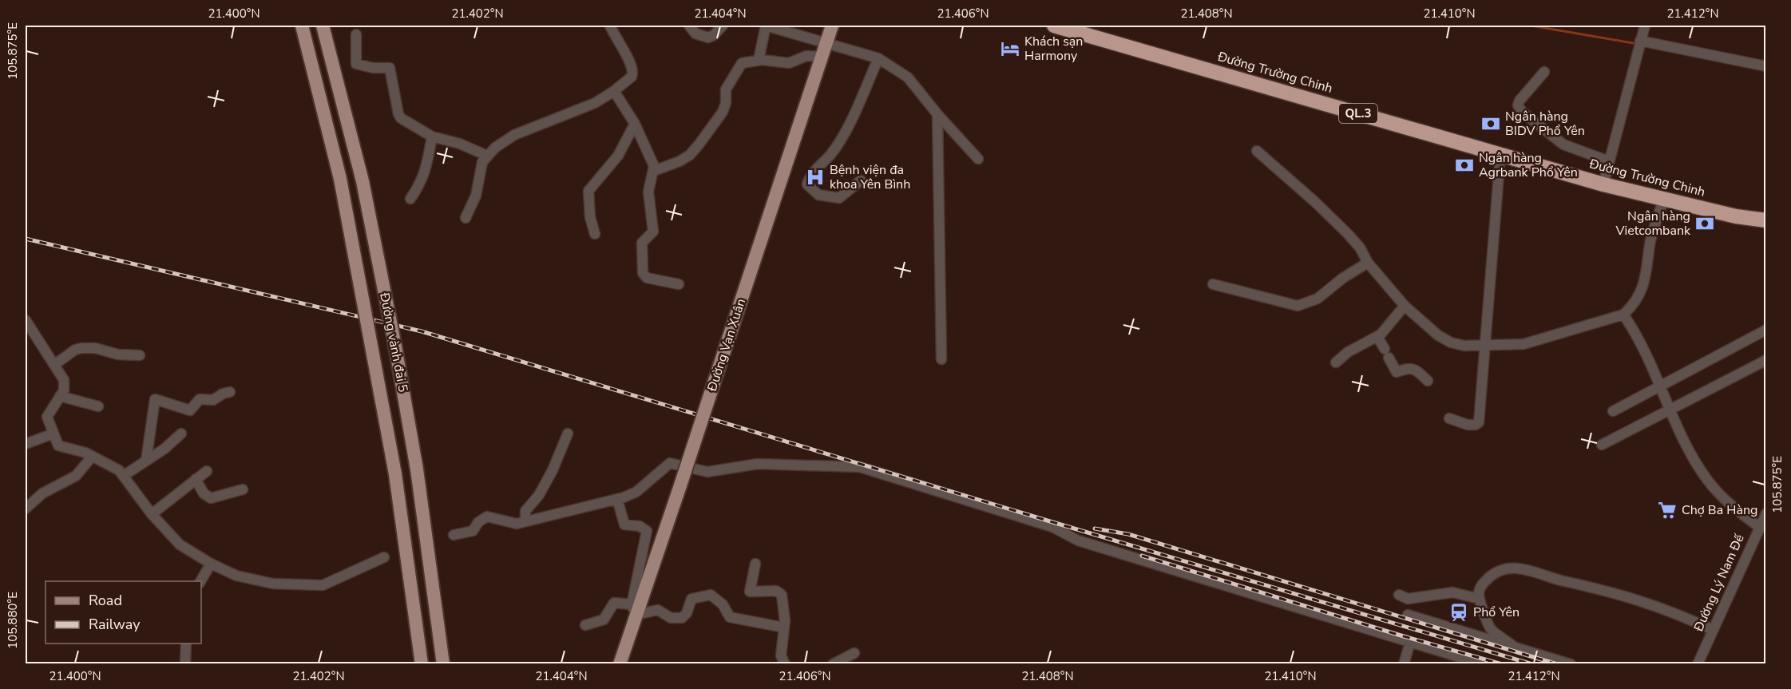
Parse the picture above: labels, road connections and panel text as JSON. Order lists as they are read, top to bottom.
{
  "streets": {
    "highway": ["Đường Trường Chinh", "QL.3"],
    "main road": ["Đường vành đai 5", "Đường Vạn Xuân"],
    "street": ["Đường Lý Nam Đế"]
  },
  "places": {
    "hotel": ["Khách sạn Harmony"],
    "bank": ["Ngân hàng BIDV Phổ Yên", "Ngân hàng Agrbank Phổ Yên", "Ngân hàng Vietcombank"],
    "hospital": ["Bệnh viện đa khoa Yên Bình"],
    "supermarket": ["Chợ Ba Hàng"],
    "station": ["Phổ Yên"]
  },
  "legend": ["Road", "Railway"],
  "coordinates": [
    "21.400°N",
    "21.402°N",
    "21.404°N",
    "21.406°N",
    "21.408°N",
    "21.410°N",
    "21.412°N",
    "105.875°E",
    "105.880°E"
  ]
}
